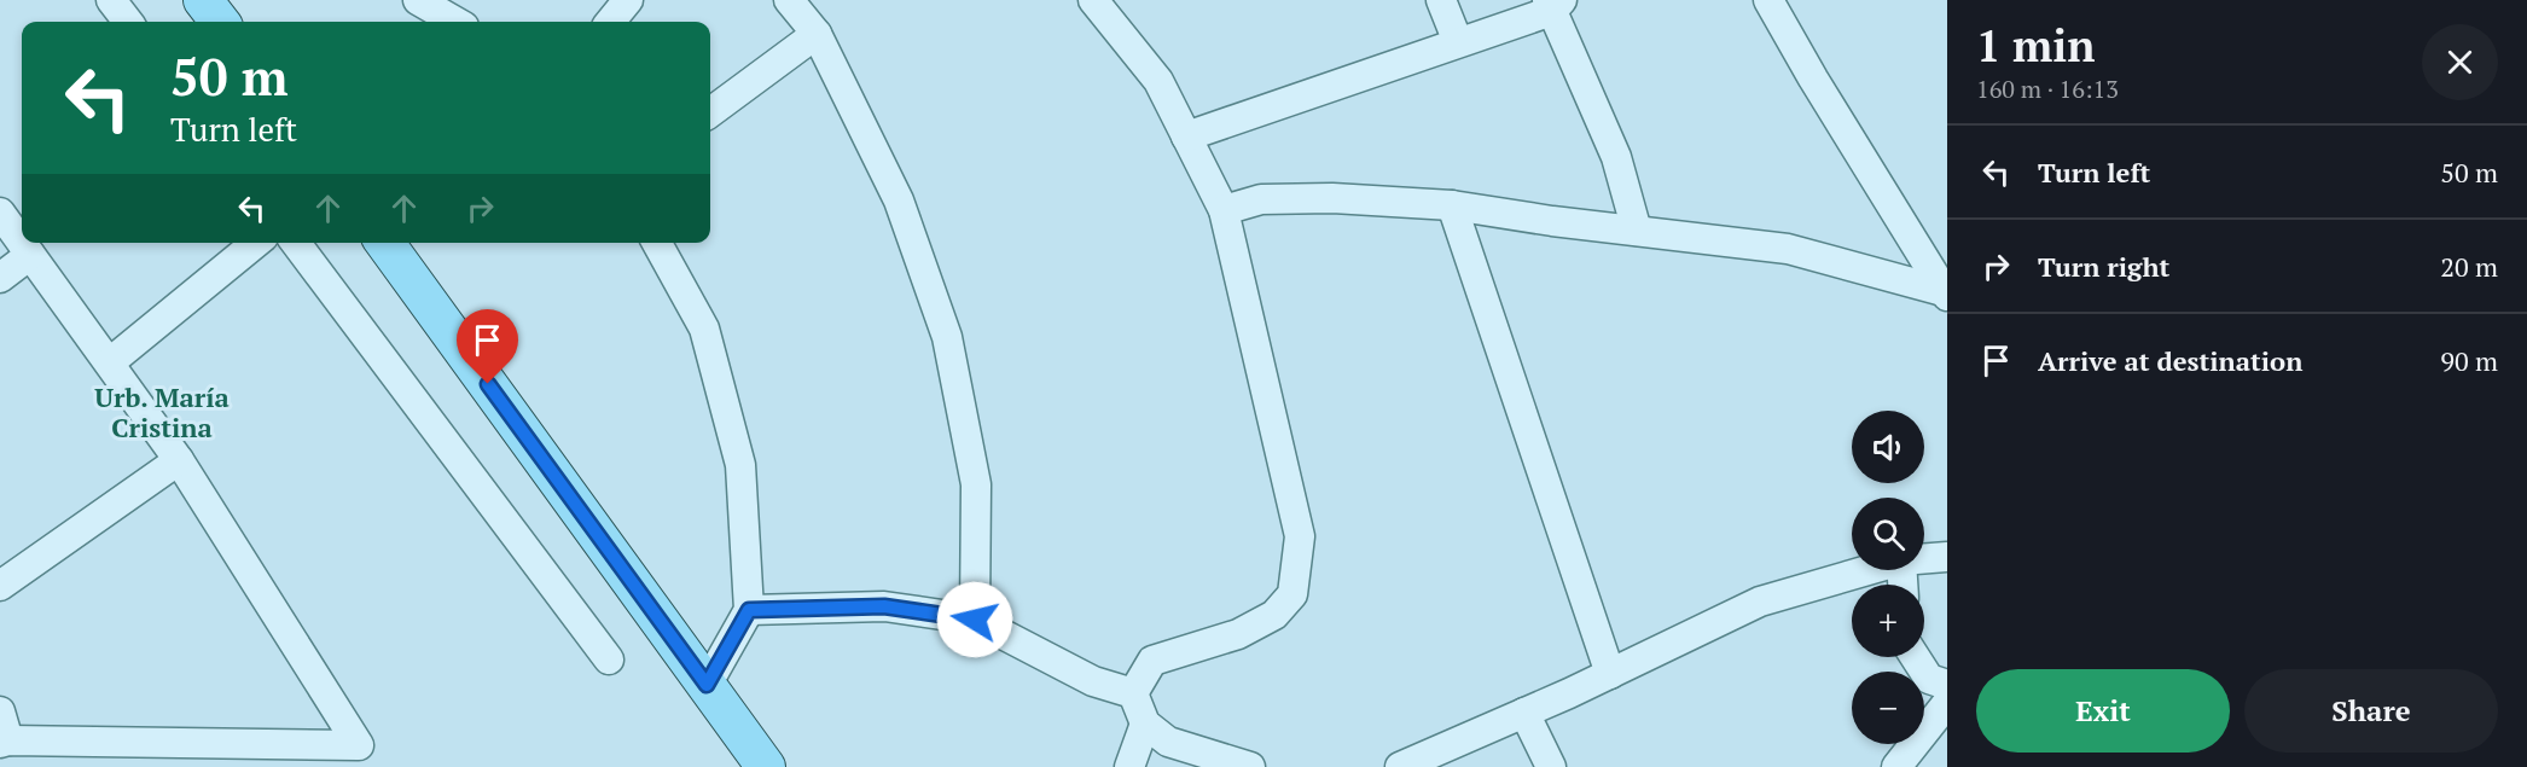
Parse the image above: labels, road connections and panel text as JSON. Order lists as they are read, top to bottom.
{
  "districts": ["Urb. María Cristina"],
  "page": {
    "heading": ["1 min", "160 m · 16:13"],
    "turn": ["50 m", "Turn left"],
    "list": [
      {
        "name": "Turn left",
        "value": "50 m"
      },
      {
        "name": "Turn right",
        "value": "20 m"
      },
      {
        "name": "Arrive at destination",
        "value": "90 m"
      }
    ],
    "map_buttons": ["+", "−"],
    "buttons": ["Exit", "Share"]
  }
}
